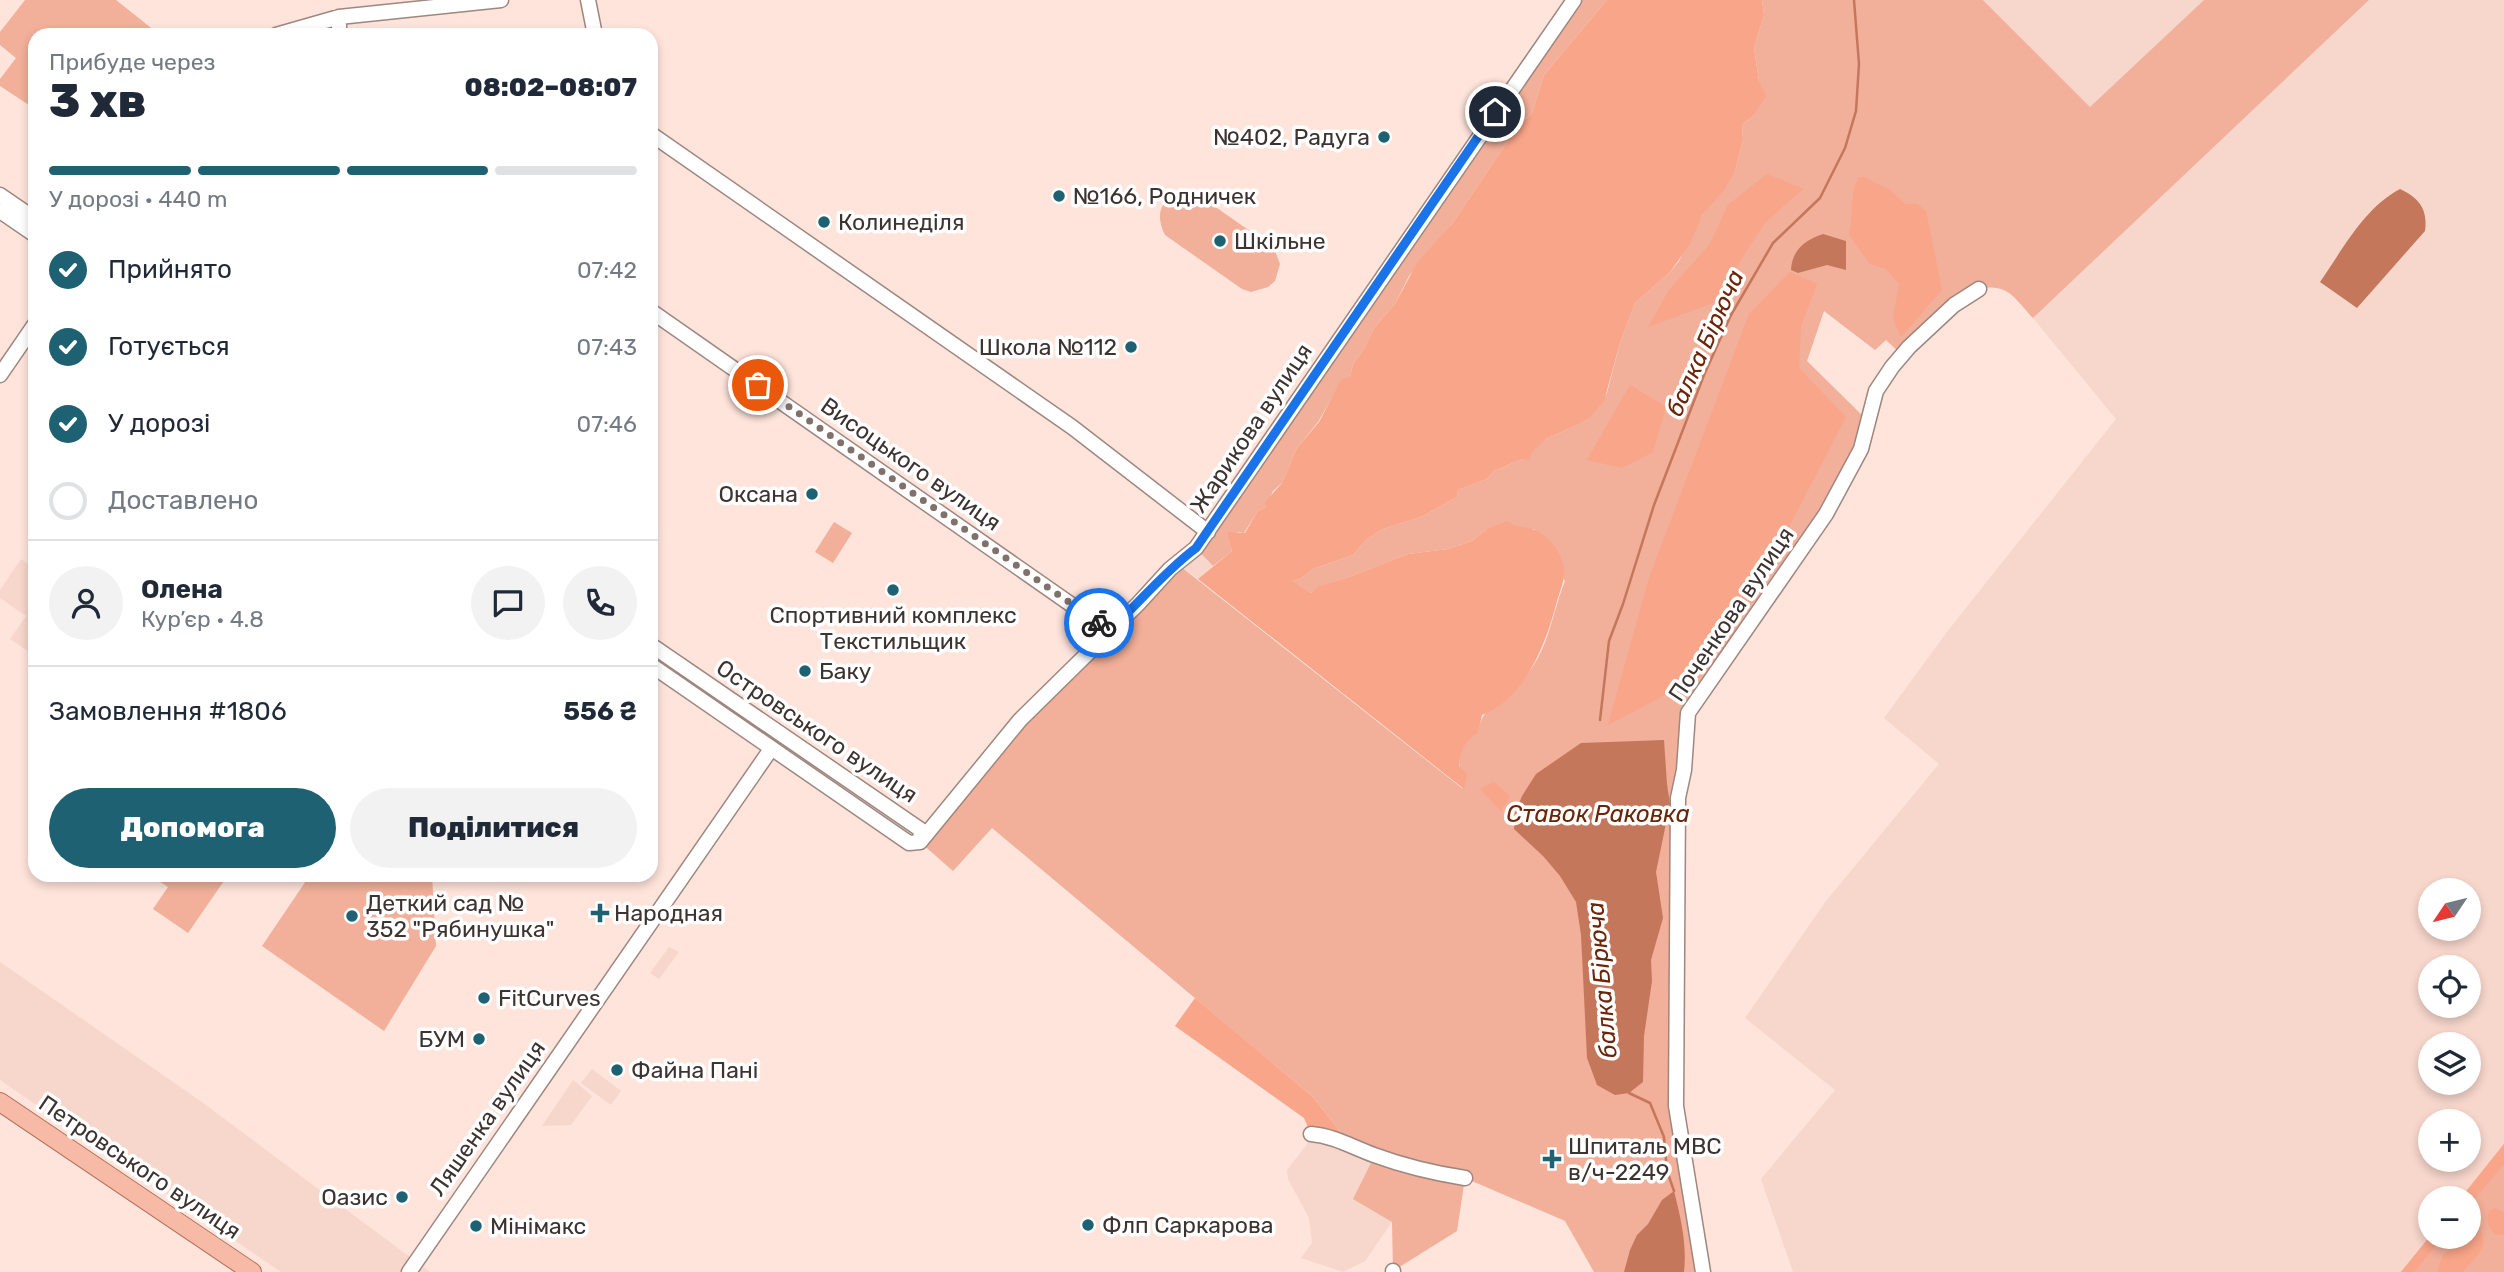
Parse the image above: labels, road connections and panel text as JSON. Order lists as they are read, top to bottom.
{
  "streets": {
    "main road": ["Петровського вулиця"],
    "street": [
      "Жарикова вулиця",
      "Висоцького вулиця",
      "Поченкова вулиця",
      "Островського вулиця",
      "Ляшенка вулиця"
    ]
  },
  "crossings": [
    ["Жарикова вулиця", "Висоцького вулиця"],
    ["Жарикова вулиця", "Островського вулиця"],
    ["Островського вулиця", "Ляшенка вулиця"]
  ],
  "water": ["балка Бірюча", "Ставок Раковка"],
  "places": {
    "other": [
      "№402, Радуга",
      "№166, Родничек",
      "Колинеділя",
      "Шкільне",
      "Школа №112",
      "Оксана",
      "Спортивний комплекс Текстильщик",
      "Баку",
      "Деткий сад № 352 \"Рябинушка\"",
      "FitCurves",
      "БУМ",
      "Файна Пані",
      "Оазис",
      "Флп Саркарова",
      "Мінімакс"
    ],
    "health": ["Народная", "Шпиталь МВС в/ч-2249"]
  },
  "north": "bottom left",
  "page": {
    "heading": ["3 хв", "Прибуде через", "08:02–08:07"],
    "panel": [
      "Олена",
      "Кур’єр · 4.8",
      "Замовлення #1806",
      "556 ₴"
    ],
    "bar": "У дорозі · 440 m",
    "list": [
      ["Прийнято", "07:42"],
      ["Готується", "07:43"],
      ["У дорозі", "07:46"],
      "Доставлено"
    ],
    "buttons": ["Допомога", "Поділитися"],
    "map_buttons": ["+", "−"]
  }
}
